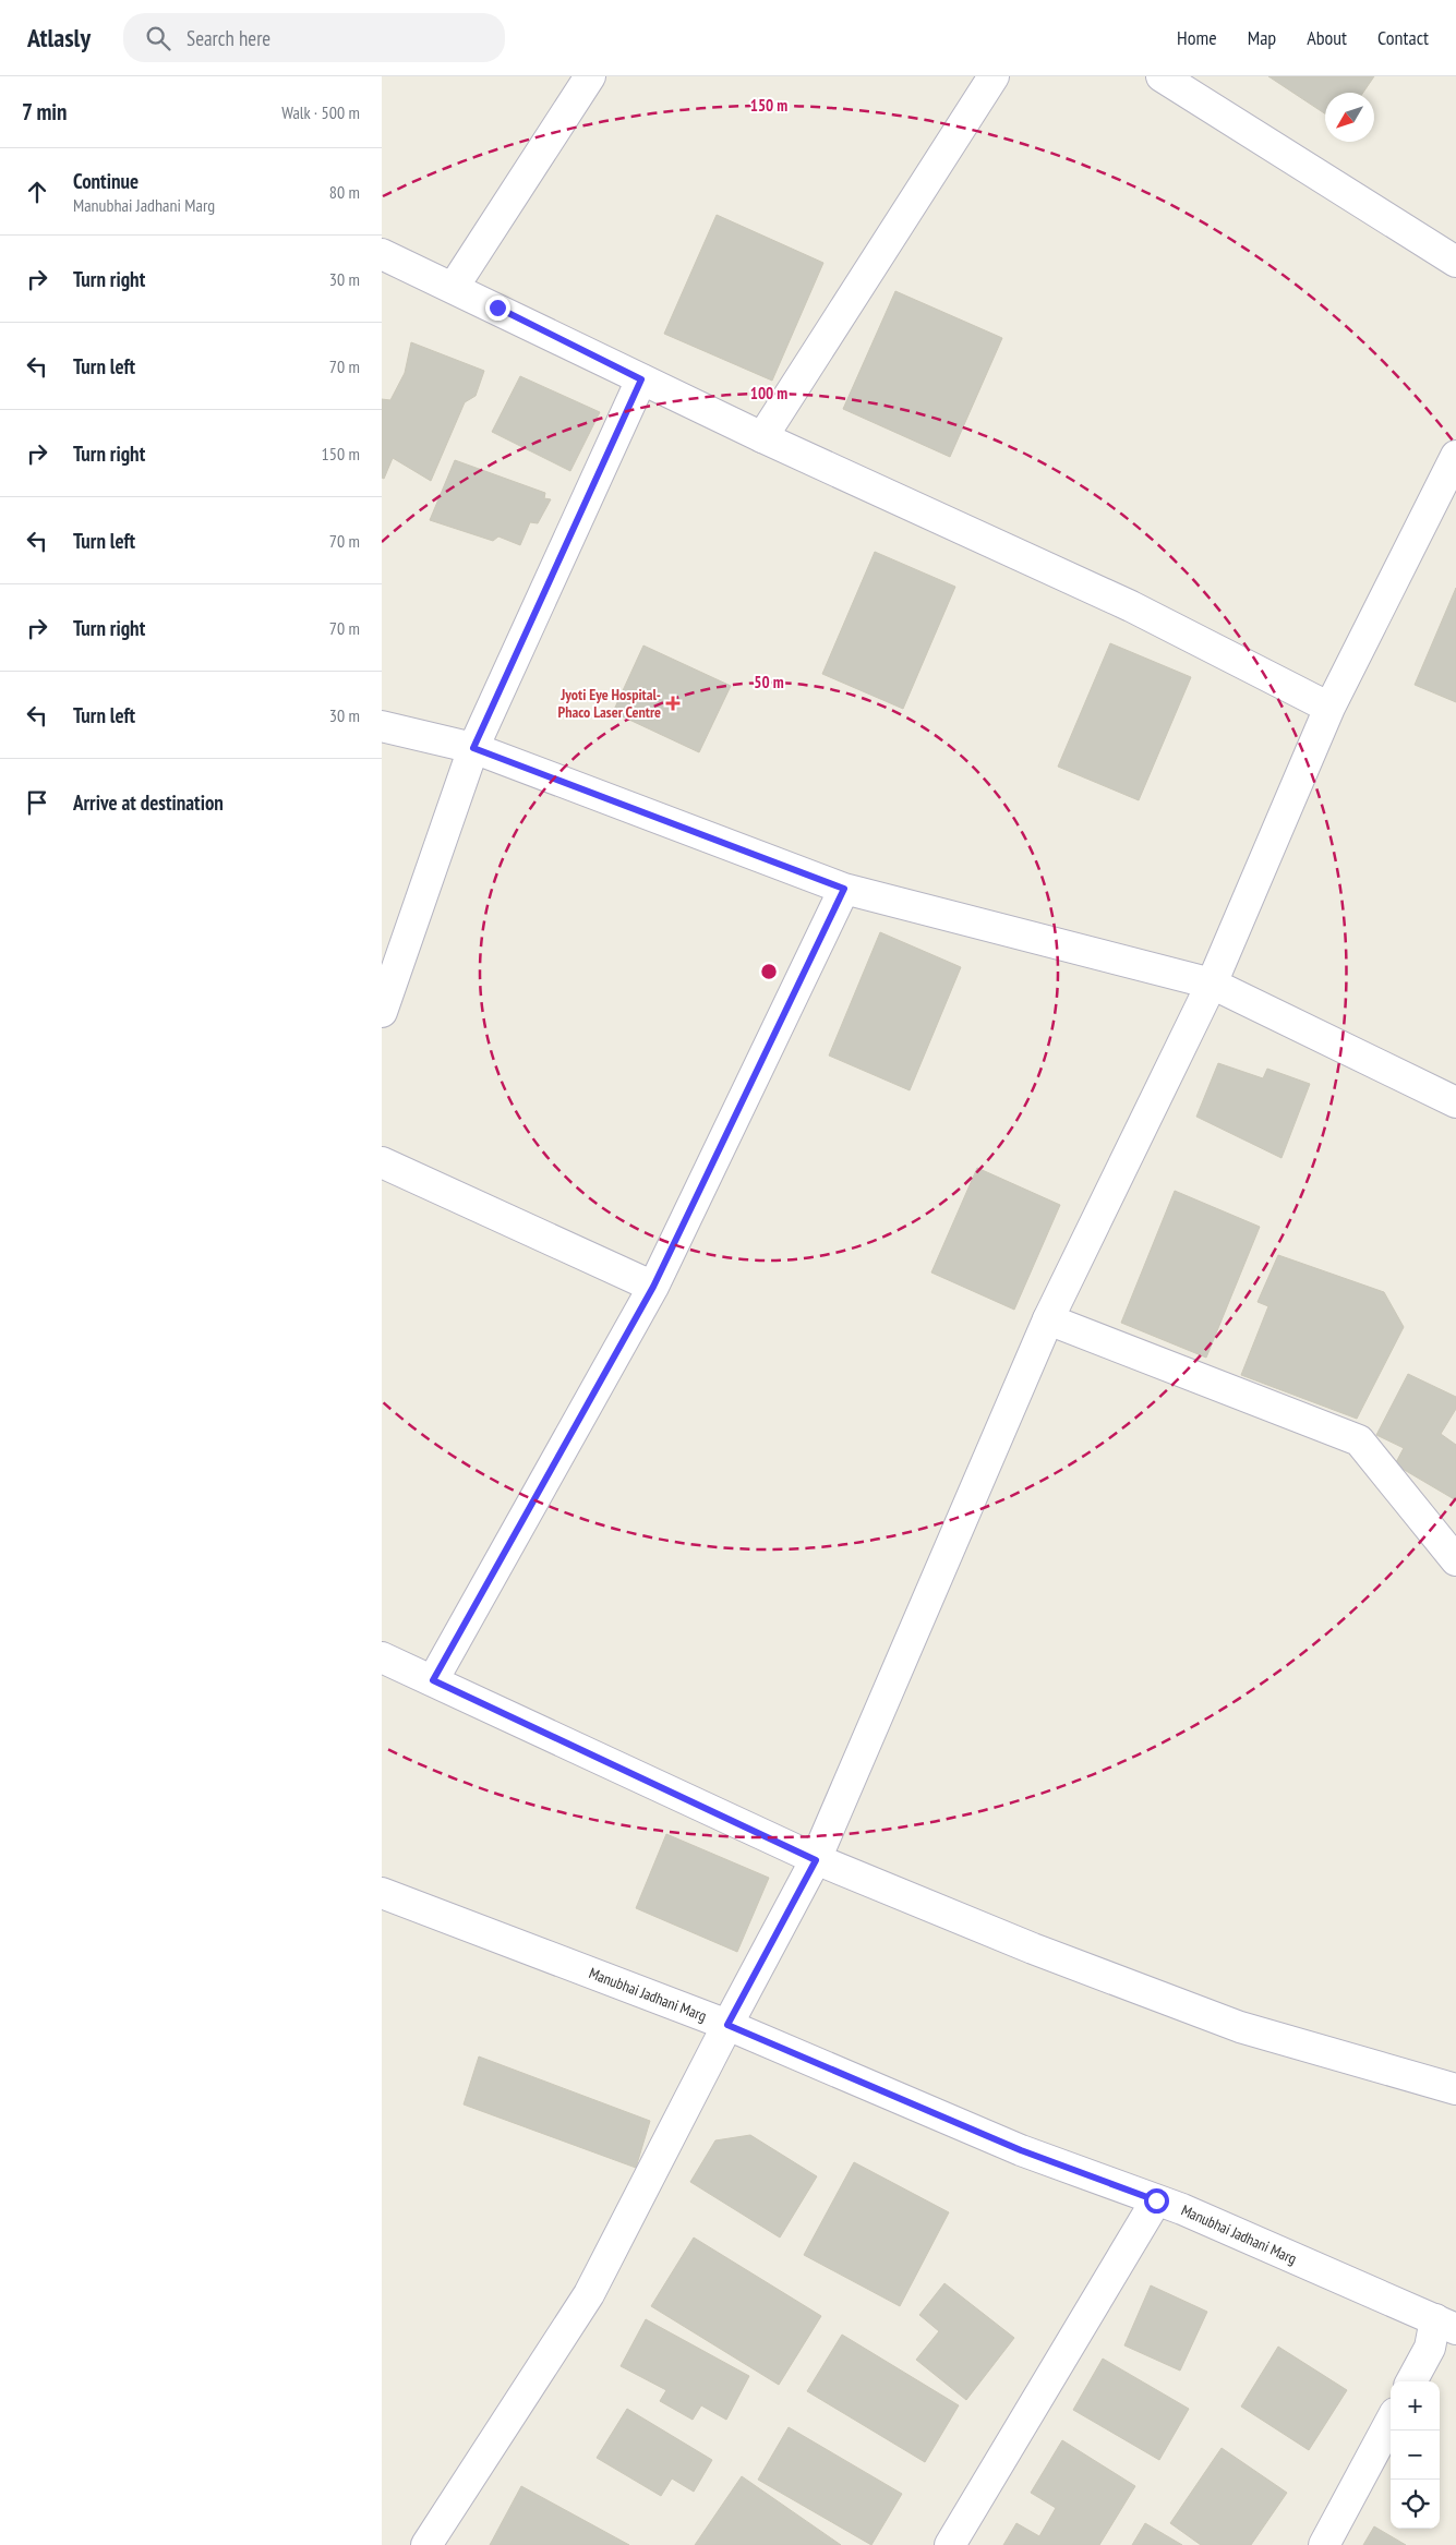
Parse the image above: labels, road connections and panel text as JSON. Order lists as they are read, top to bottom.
{
  "streets": {
    "street": ["Manubhai Jadhani Marg"]
  },
  "places": {
    "health": ["Jyoti Eye Hospital- Phaco Laser Centre"]
  },
  "north": "bottom left",
  "page": {
    "header": "Atlasly",
    "search": "Search here",
    "nav": [
      "Home",
      "Map",
      "About",
      "Contact"
    ],
    "heading": ["7 min", "Walk · 500 m"],
    "list": [
      ["Continue", "Manubhai Jadhani Marg", "80 m"],
      ["Turn right", "30 m"],
      ["Turn left", "70 m"],
      ["Turn right", "150 m"],
      ["Turn left", "70 m"],
      ["Turn right", "70 m"],
      ["Turn left", "30 m"],
      "Arrive at destination"
    ],
    "map_buttons": ["+", "−"]
  },
  "rings": ["150 m", "100 m", "50 m"]
}
